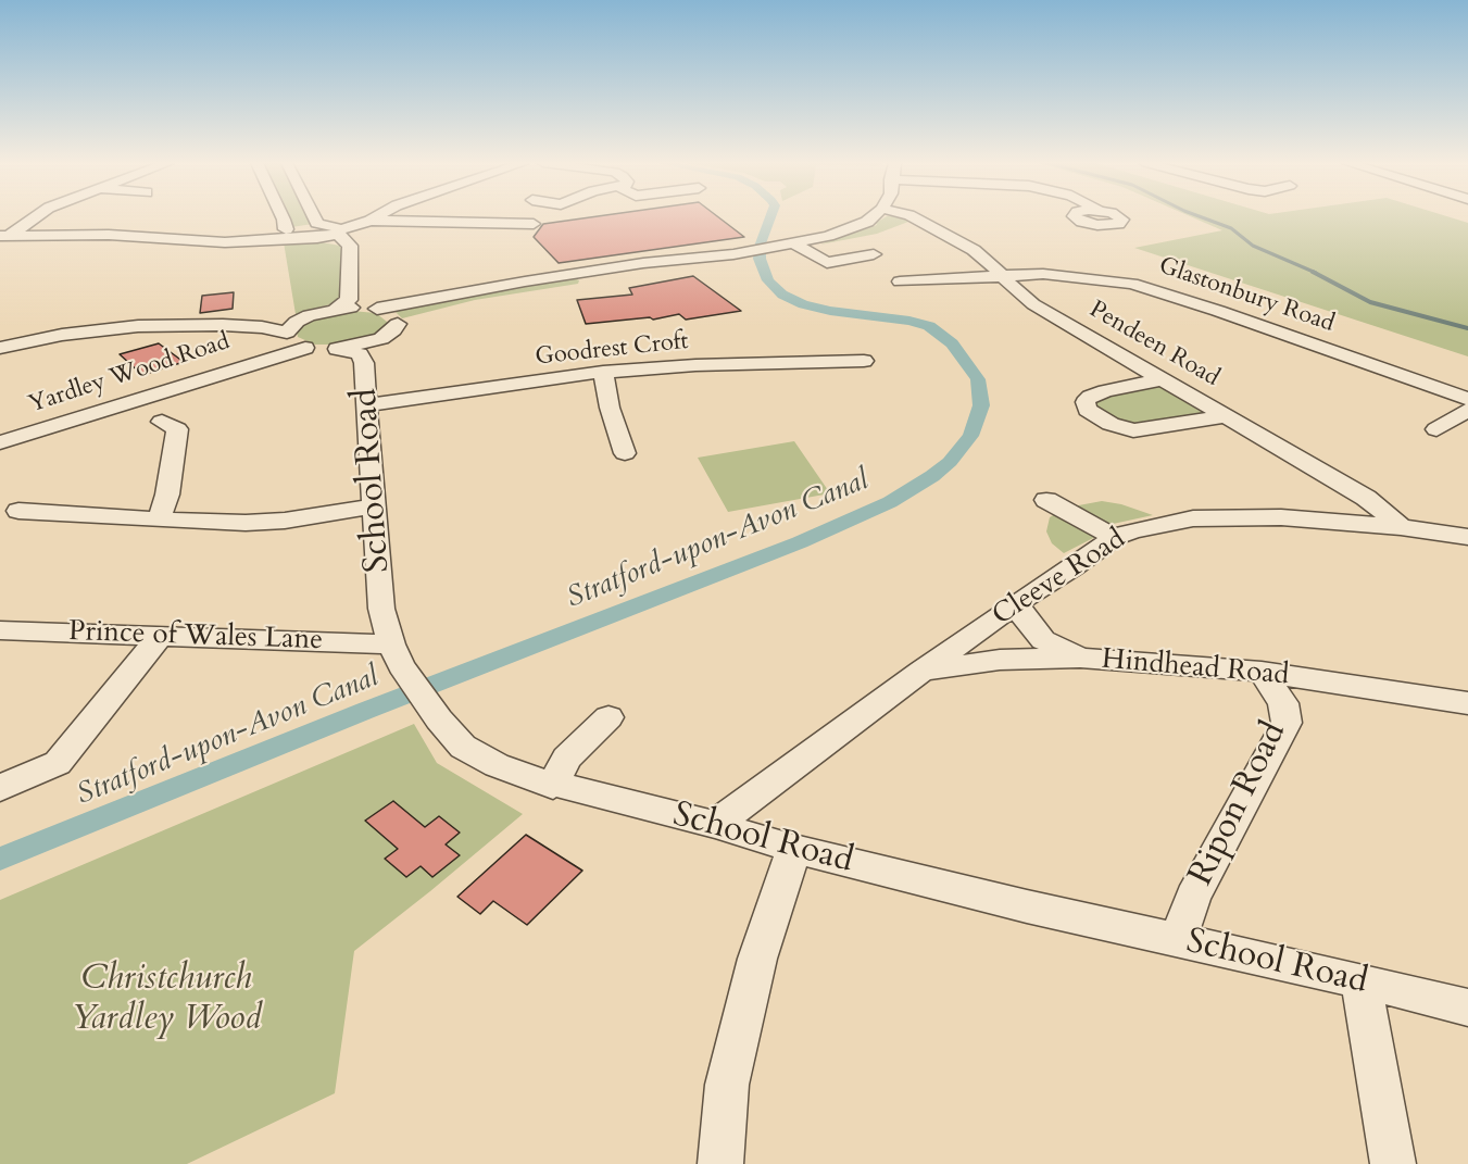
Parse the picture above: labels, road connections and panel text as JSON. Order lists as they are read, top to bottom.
{
  "streets": {
    "street": [
      "Glastonbury Road",
      "Pendeen Road",
      "Goodrest Croft",
      "Yardley Wood Road",
      "School Road",
      "Cleeve Road",
      "Prince of Wales Lane",
      "Hindhead Road",
      "Ripon Road"
    ]
  },
  "crossings": [
    ["Glastonbury Road", "Pendeen Road"],
    ["Pendeen Road", "Cleeve Road"],
    ["Goodrest Croft", "School Road"],
    ["School Road", "Cleeve Road"],
    ["School Road", "Prince of Wales Lane"],
    ["School Road", "Ripon Road"],
    ["Cleeve Road", "Hindhead Road"],
    ["Hindhead Road", "Ripon Road"]
  ],
  "water": ["Stratford-upon-Avon Canal"],
  "parks": ["Christchurch Yardley Wood"]
}
